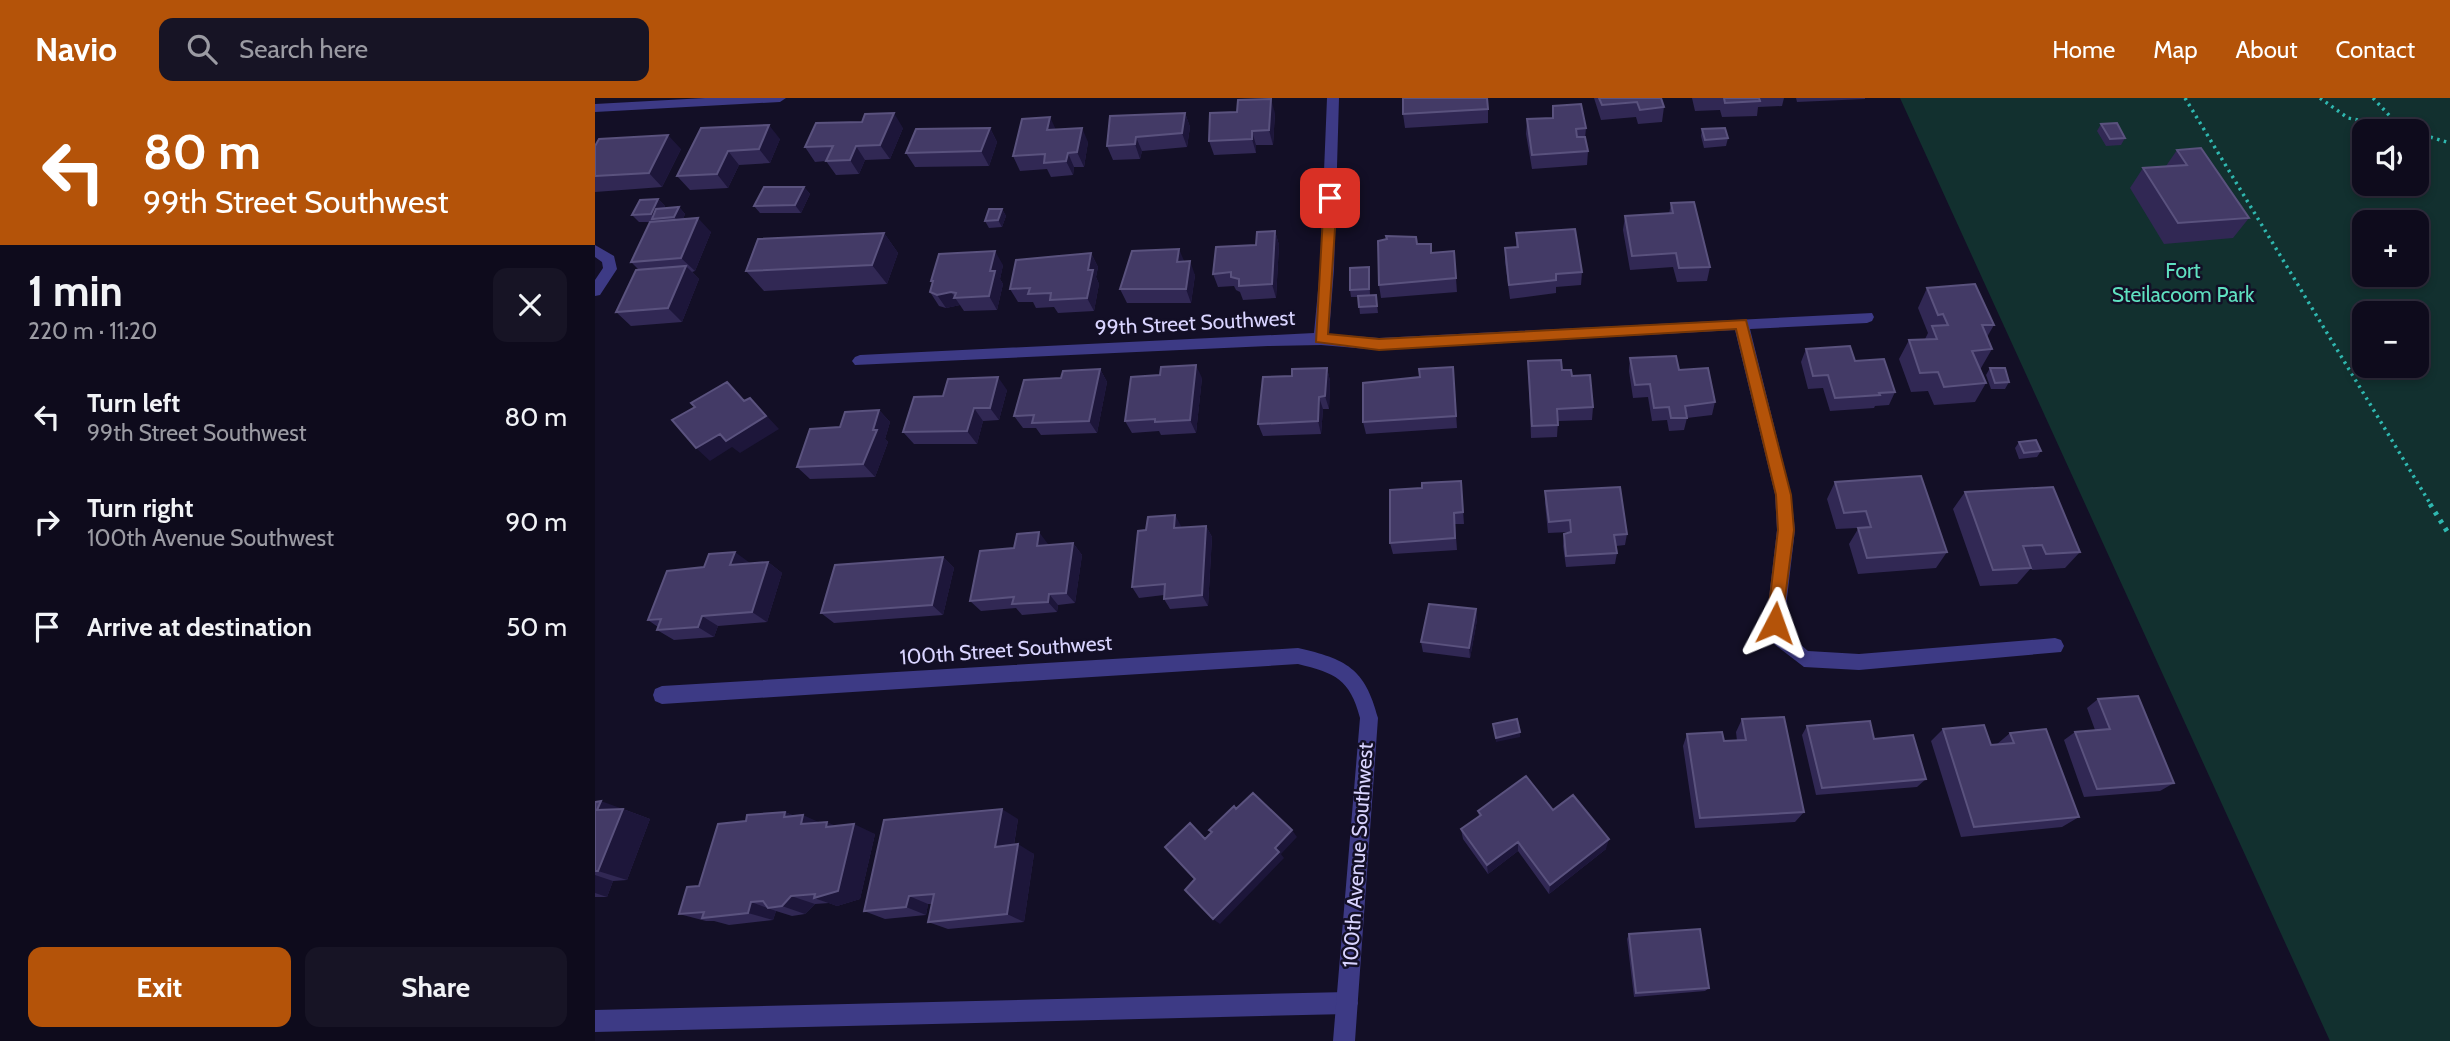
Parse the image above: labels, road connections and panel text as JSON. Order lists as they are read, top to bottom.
{
  "streets": {
    "street": ["99th Street Southwest", "100th Street Southwest", "100th Avenue Southwest"]
  },
  "crossings": [
    ["100th Street Southwest", "100th Avenue Southwest"]
  ],
  "parks": ["Fort Steilacoom Park"],
  "page": {
    "header": "Navio",
    "search": "Search here",
    "nav": [
      "Home",
      "Map",
      "About",
      "Contact"
    ],
    "turn": ["80 m", "99th Street Southwest"],
    "map_buttons": ["+", "−"],
    "heading": ["1 min", "220 m · 11:20"],
    "list": [
      {
        "name": "Turn left",
        "note": "99th Street Southwest",
        "value": "80 m"
      },
      {
        "name": "Turn right",
        "note": "100th Avenue Southwest",
        "value": "90 m"
      },
      {
        "name": "Arrive at destination",
        "value": "50 m"
      }
    ],
    "buttons": ["Exit", "Share"]
  }
}
